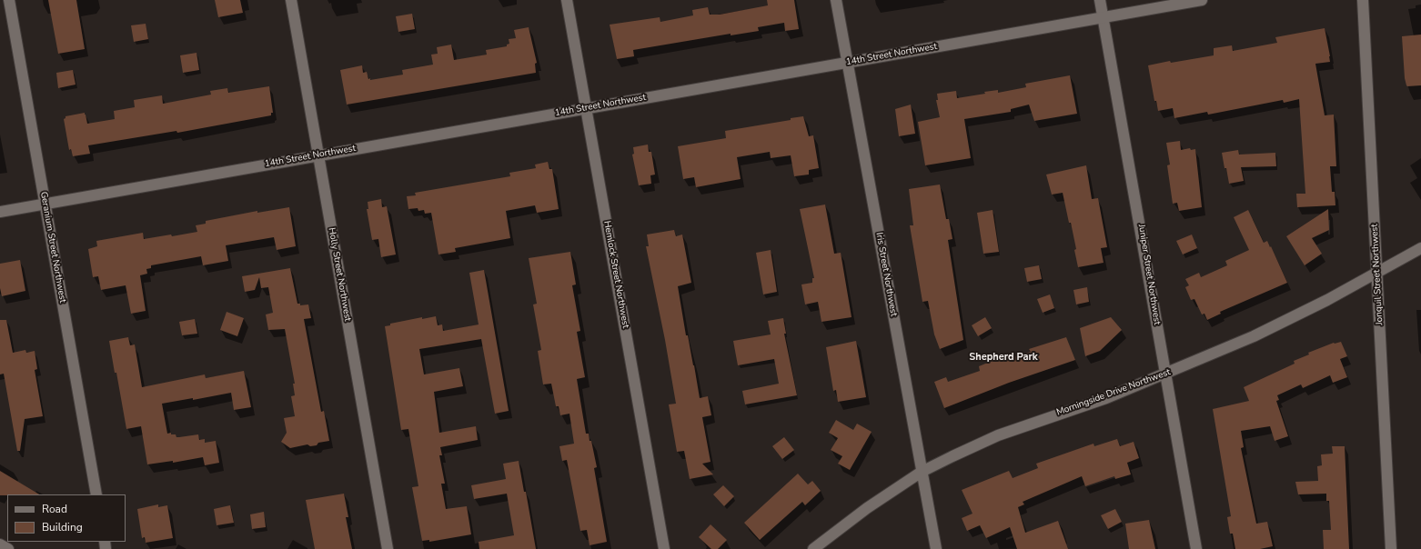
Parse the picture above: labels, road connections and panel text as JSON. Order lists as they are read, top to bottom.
{
  "streets": {
    "street": [
      "14th Street Northwest",
      "Geranium Street Northwest",
      "Holly Street Northwest",
      "Hemlock Street Northwest",
      "Iris Street Northwest",
      "Juniper Street Northwest",
      "Jonquil Street Northwest",
      "Morningside Drive Northwest"
    ]
  },
  "crossings": [
    ["14th Street Northwest", "Geranium Street Northwest"],
    ["14th Street Northwest", "Holly Street Northwest"],
    ["14th Street Northwest", "Hemlock Street Northwest"],
    ["14th Street Northwest", "Iris Street Northwest"],
    ["14th Street Northwest", "Juniper Street Northwest"],
    ["Iris Street Northwest", "Morningside Drive Northwest"],
    ["Juniper Street Northwest", "Morningside Drive Northwest"],
    ["Jonquil Street Northwest", "Morningside Drive Northwest"]
  ],
  "districts": ["Shepherd Park"],
  "legend": ["Road", "Building"]
}
